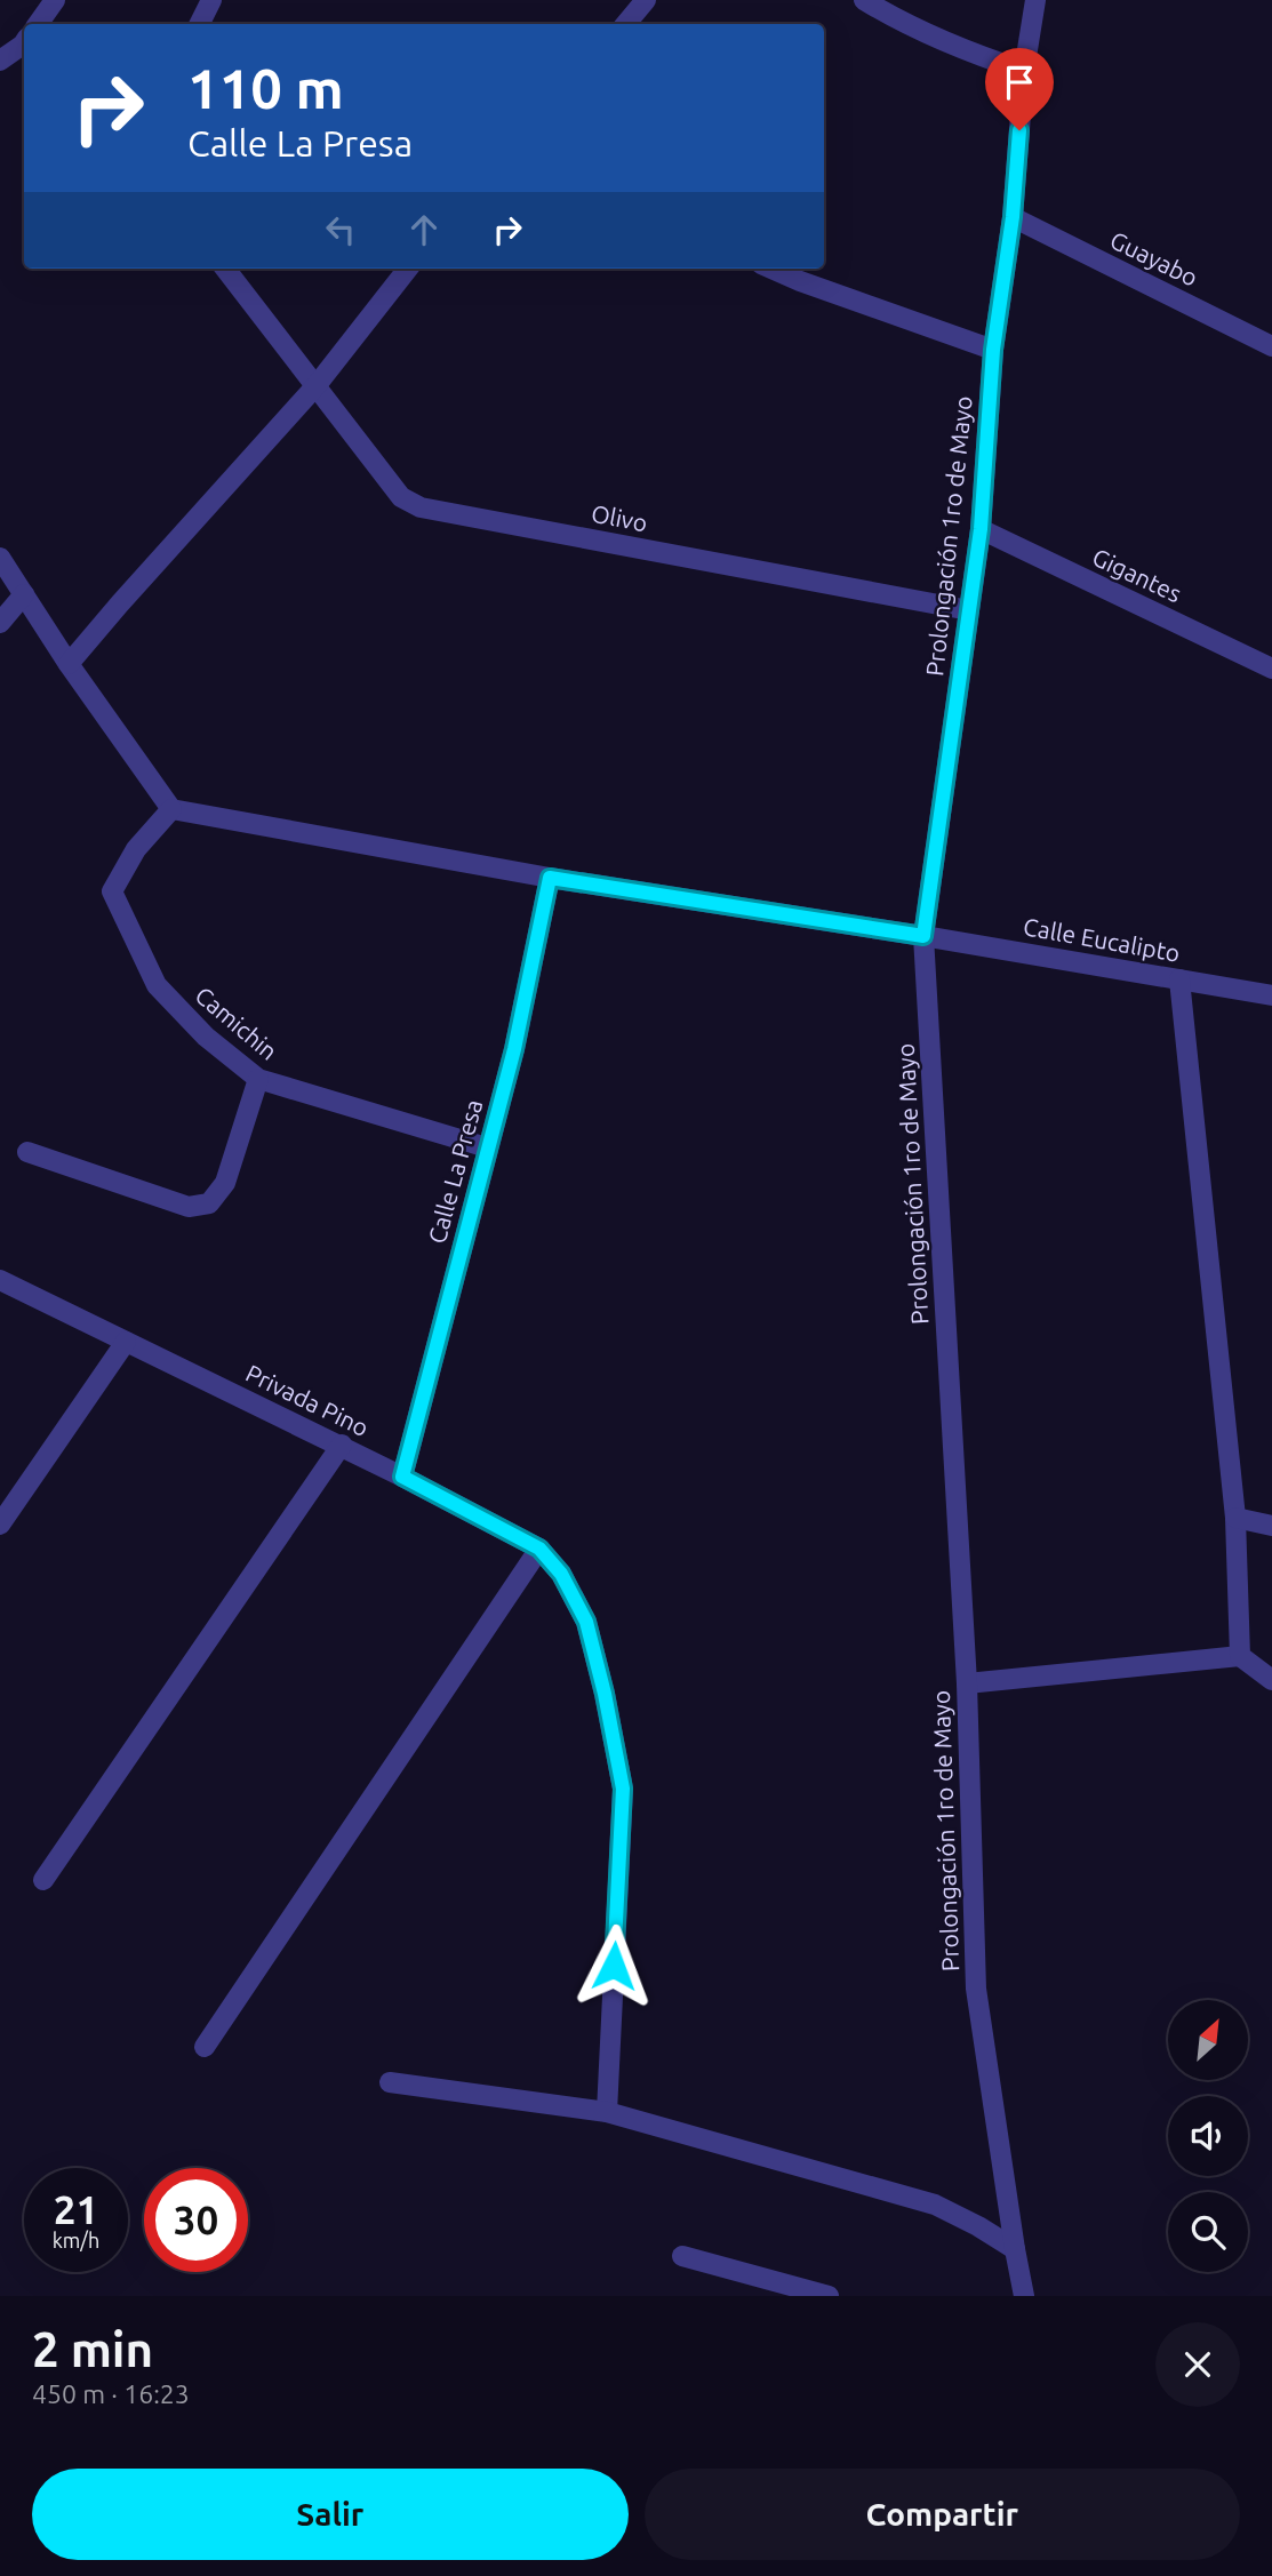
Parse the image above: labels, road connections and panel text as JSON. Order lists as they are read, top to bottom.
{
  "streets": {
    "street": [
      "Guayabo",
      "Olivo",
      "Prolongación 1ro de Mayo",
      "Gigantes",
      "Calle Eucalipto",
      "Camichin",
      "Calle La Presa",
      "Privada Pino"
    ]
  },
  "crossings": [
    ["Guayabo", "Prolongación 1ro de Mayo"],
    ["Olivo", "Prolongación 1ro de Mayo"],
    ["Prolongación 1ro de Mayo", "Gigantes"],
    ["Prolongación 1ro de Mayo", "Calle Eucalipto"],
    ["Calle Eucalipto", "Camichin"],
    ["Calle Eucalipto", "Calle La Presa"],
    ["Camichin", "Calle La Presa"],
    ["Calle La Presa", "Privada Pino"]
  ],
  "north": "top right",
  "page": {
    "turn": ["110 m", "Calle La Presa"],
    "speed": "21 km/h",
    "limit": "30",
    "heading": ["2 min", "450 m · 16:23"],
    "buttons": ["Salir", "Compartir"]
  }
}
